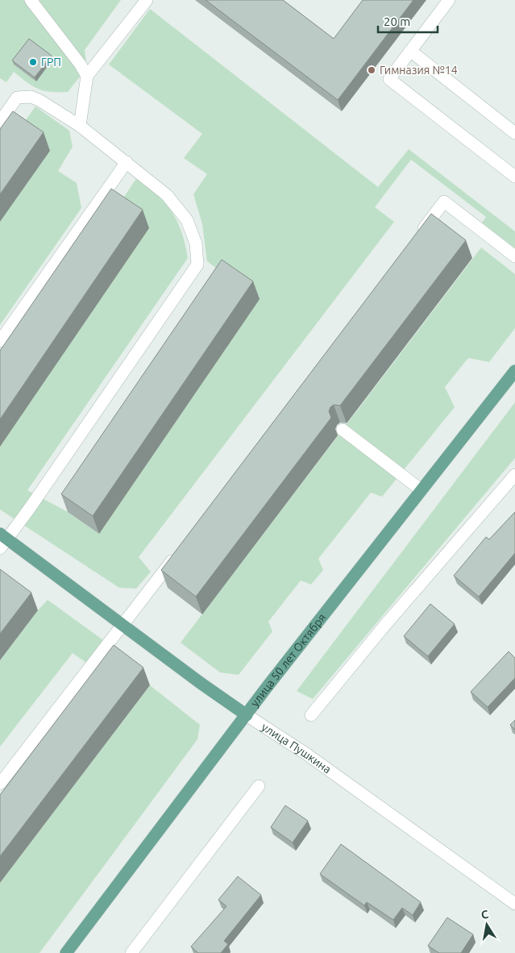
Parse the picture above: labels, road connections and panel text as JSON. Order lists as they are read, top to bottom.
{
  "streets": {
    "main road": ["улица 50 лет Октября", "улица Пушкина"]
  },
  "crossings": [
    ["улица 50 лет Октября", "улица Пушкина"]
  ],
  "places": ["ГРП", "Гимназия №14"],
  "scale_bar": "20 m",
  "north": "top"
}
